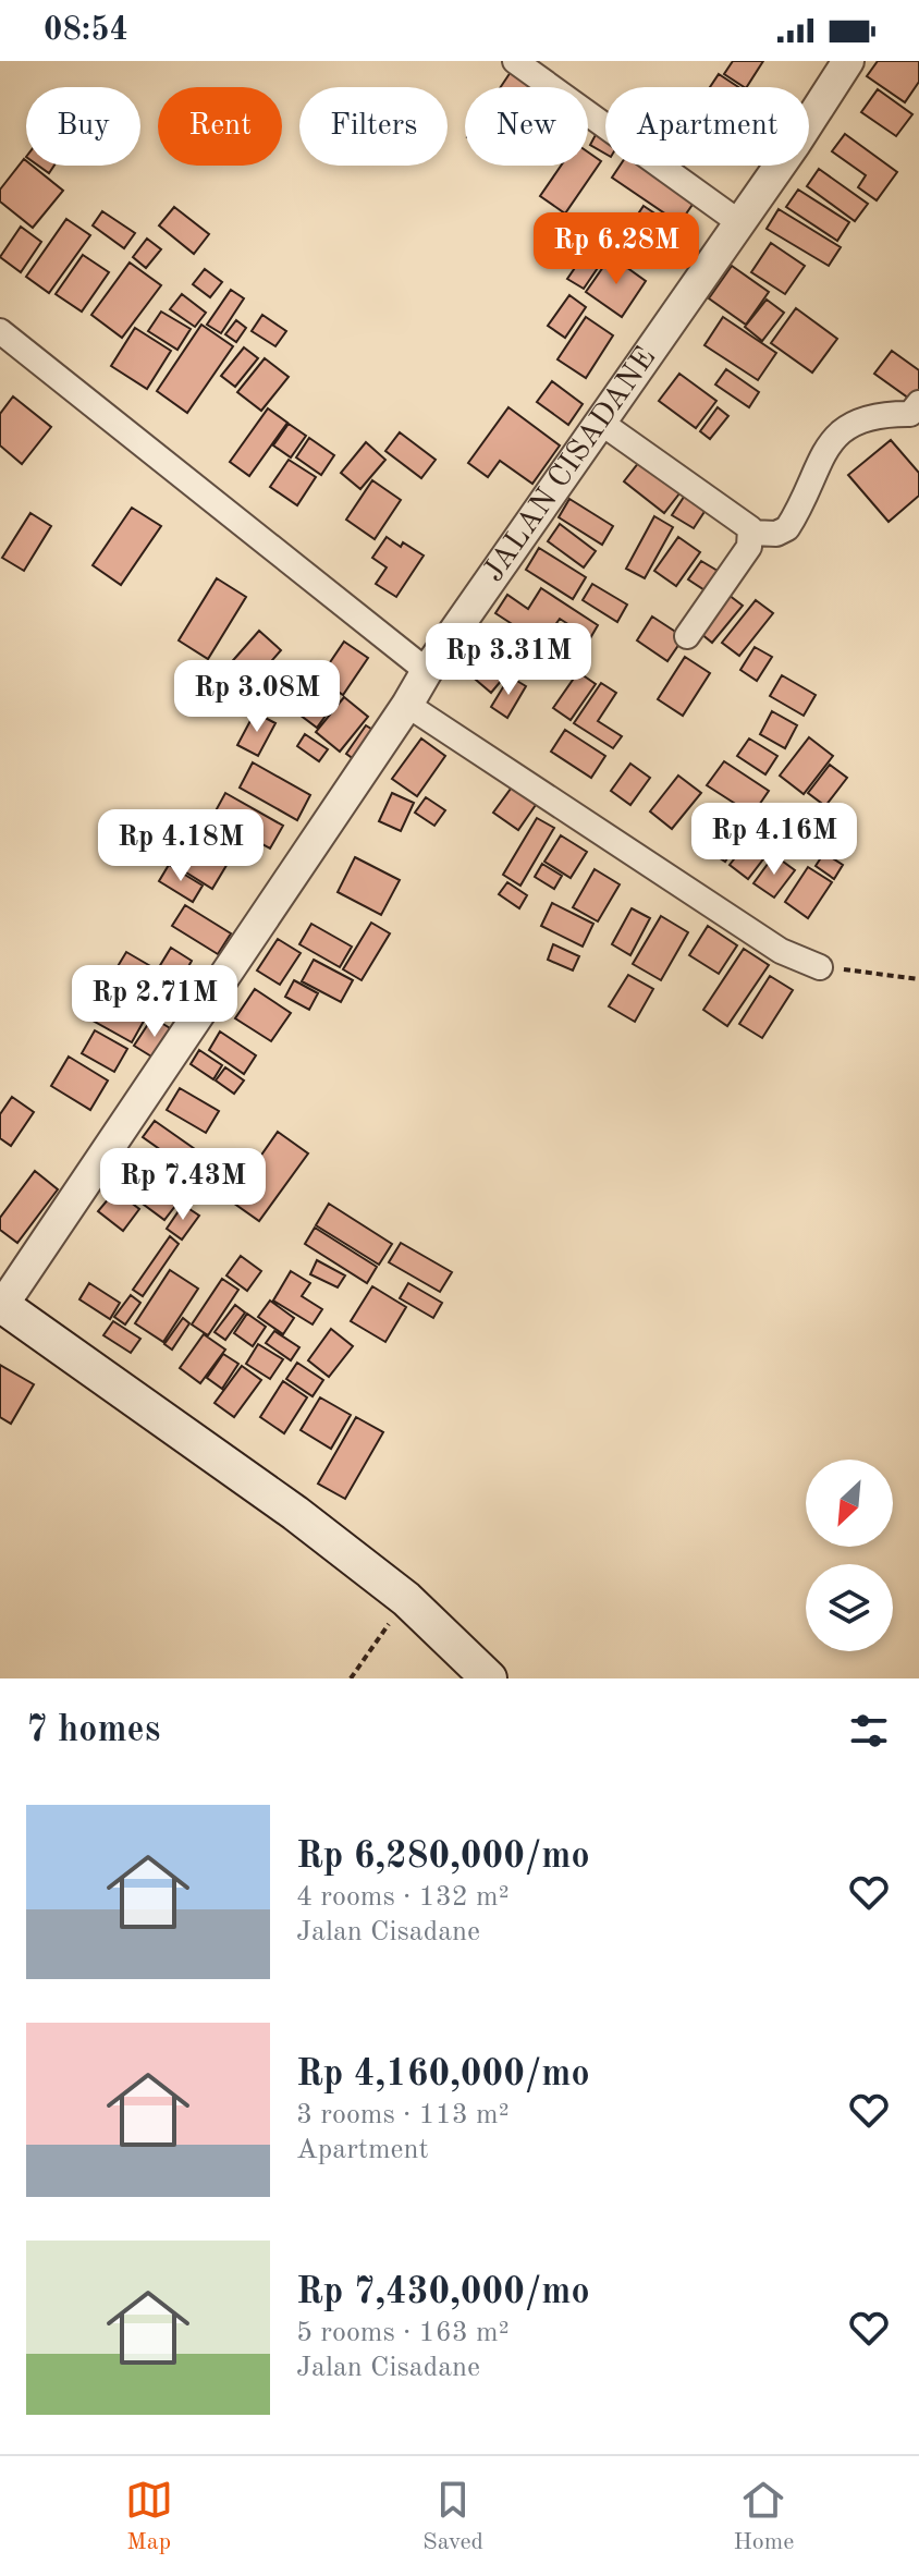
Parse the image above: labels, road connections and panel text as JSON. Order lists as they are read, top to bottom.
{
  "streets": {
    "street": ["JALAN CISADANE"]
  },
  "north": "bottom left",
  "page": {
    "status": "08:54",
    "chip": [
      "Buy",
      "Rent",
      "Filters",
      "New",
      "Apartment"
    ],
    "price": [
      "Rp 6.28M",
      "Rp 3.31M",
      "Rp 3.08M",
      "Rp 4.16M",
      "Rp 4.18M",
      "Rp 2.71M",
      "Rp 7.43M"
    ],
    "heading": "7 homes",
    "list": [
      {
        "name": "Rp 6,280,000/mo",
        "note": "4 rooms · 132 m² · Jalan Cisadane"
      },
      {
        "name": "Rp 4,160,000/mo",
        "note": "3 rooms · 113 m² · Apartment"
      },
      {
        "name": "Rp 7,430,000/mo",
        "note": "5 rooms · 163 m² · Jalan Cisadane"
      }
    ],
    "tabs": ["Map", "Saved", "Home"]
  }
}
